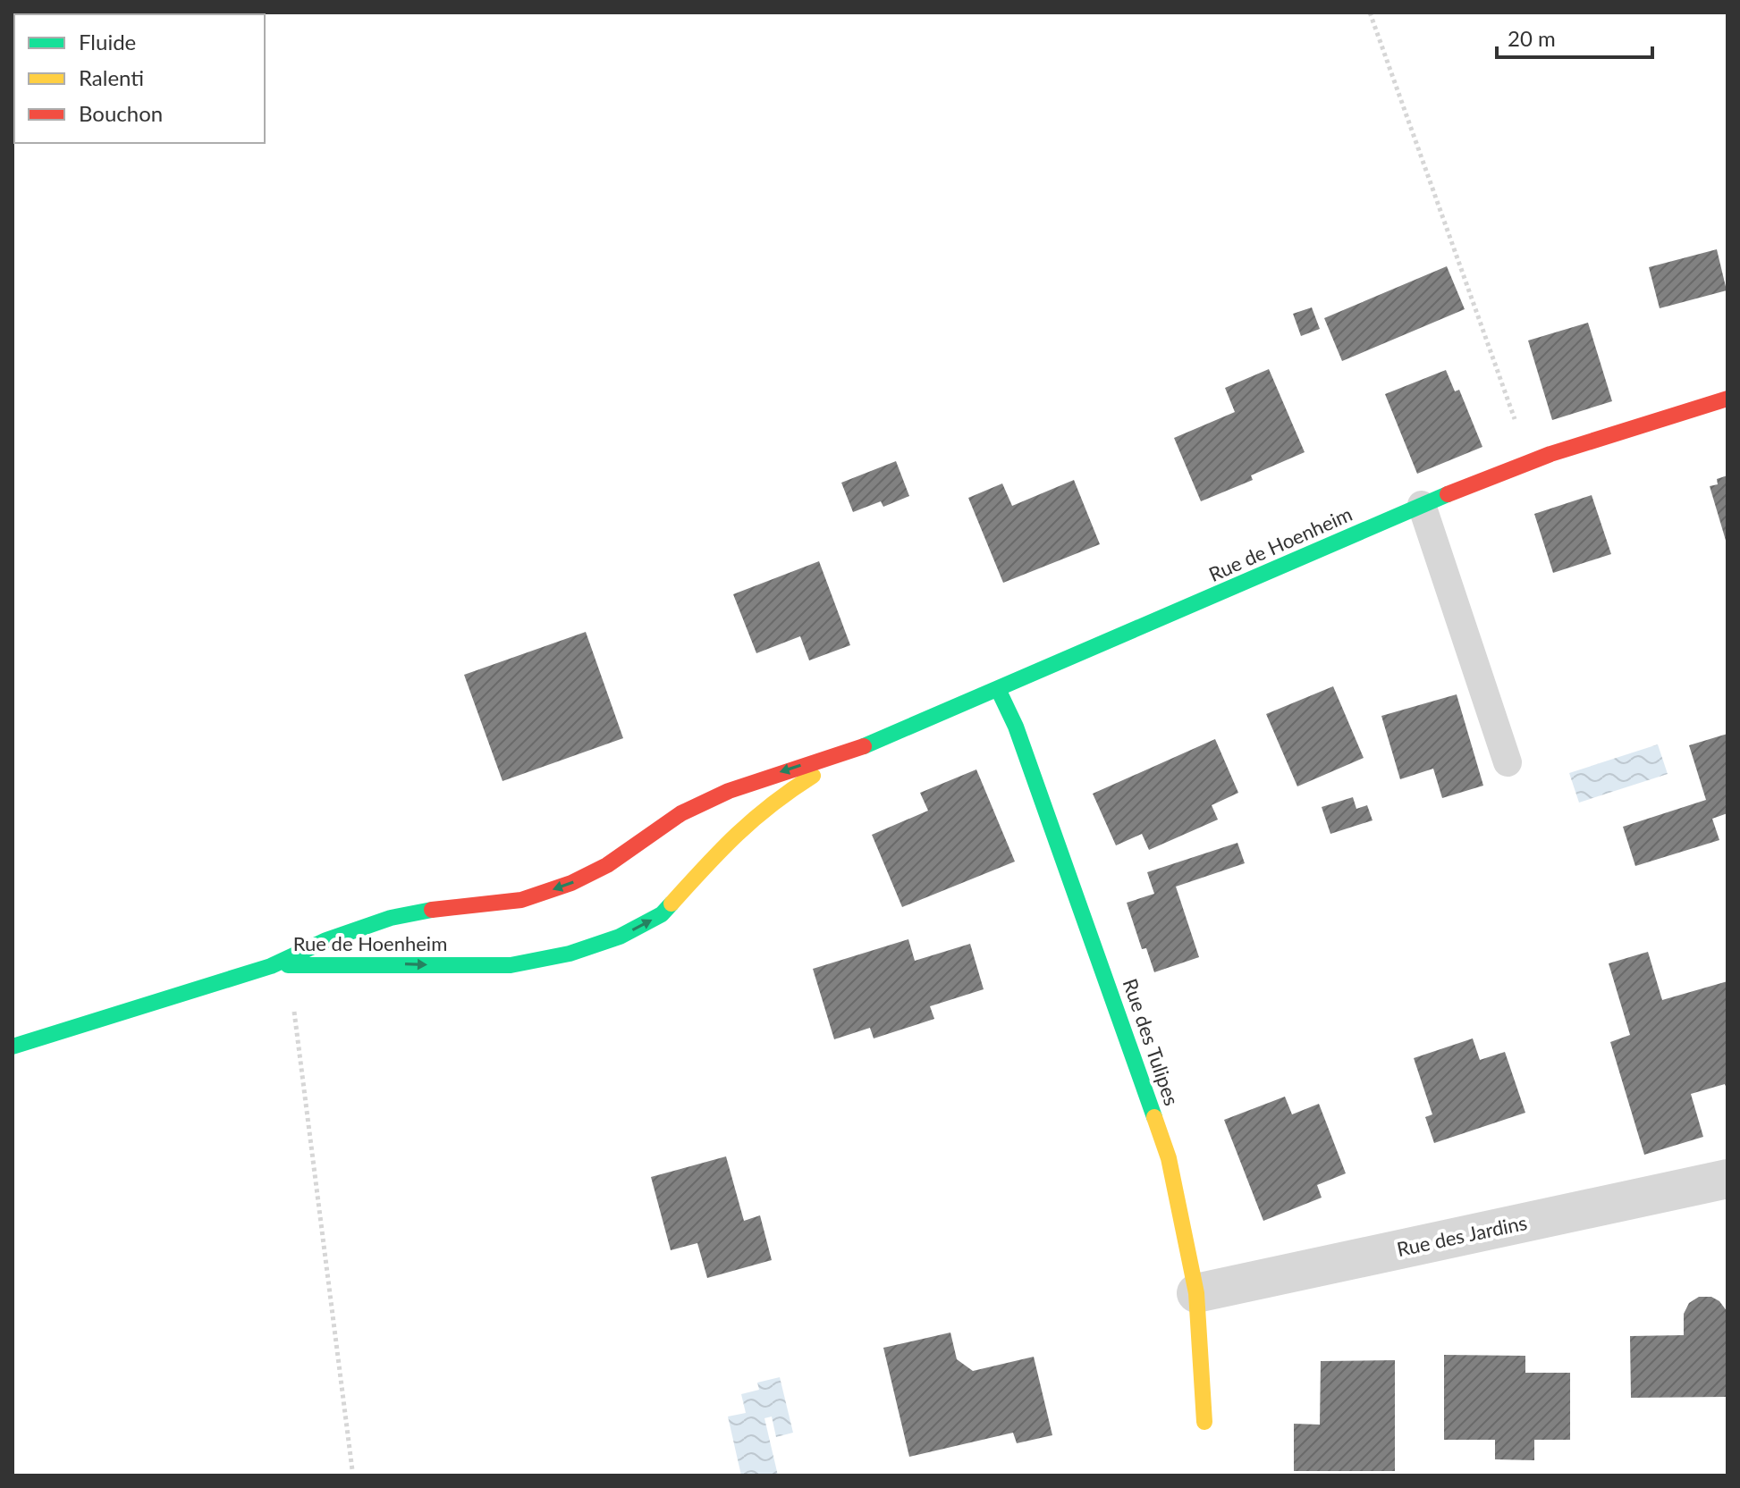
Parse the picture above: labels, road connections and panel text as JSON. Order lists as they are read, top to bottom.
{
  "streets": {
    "street": ["Rue de Hoenheim", "Rue des Tulipes", "Rue des Jardins"]
  },
  "crossings": [
    ["Rue de Hoenheim", "Rue des Tulipes"],
    ["Rue des Tulipes", "Rue des Jardins"]
  ],
  "legend": ["Fluide", "Ralenti", "Bouchon"],
  "scale_bar": "20 m"
}
